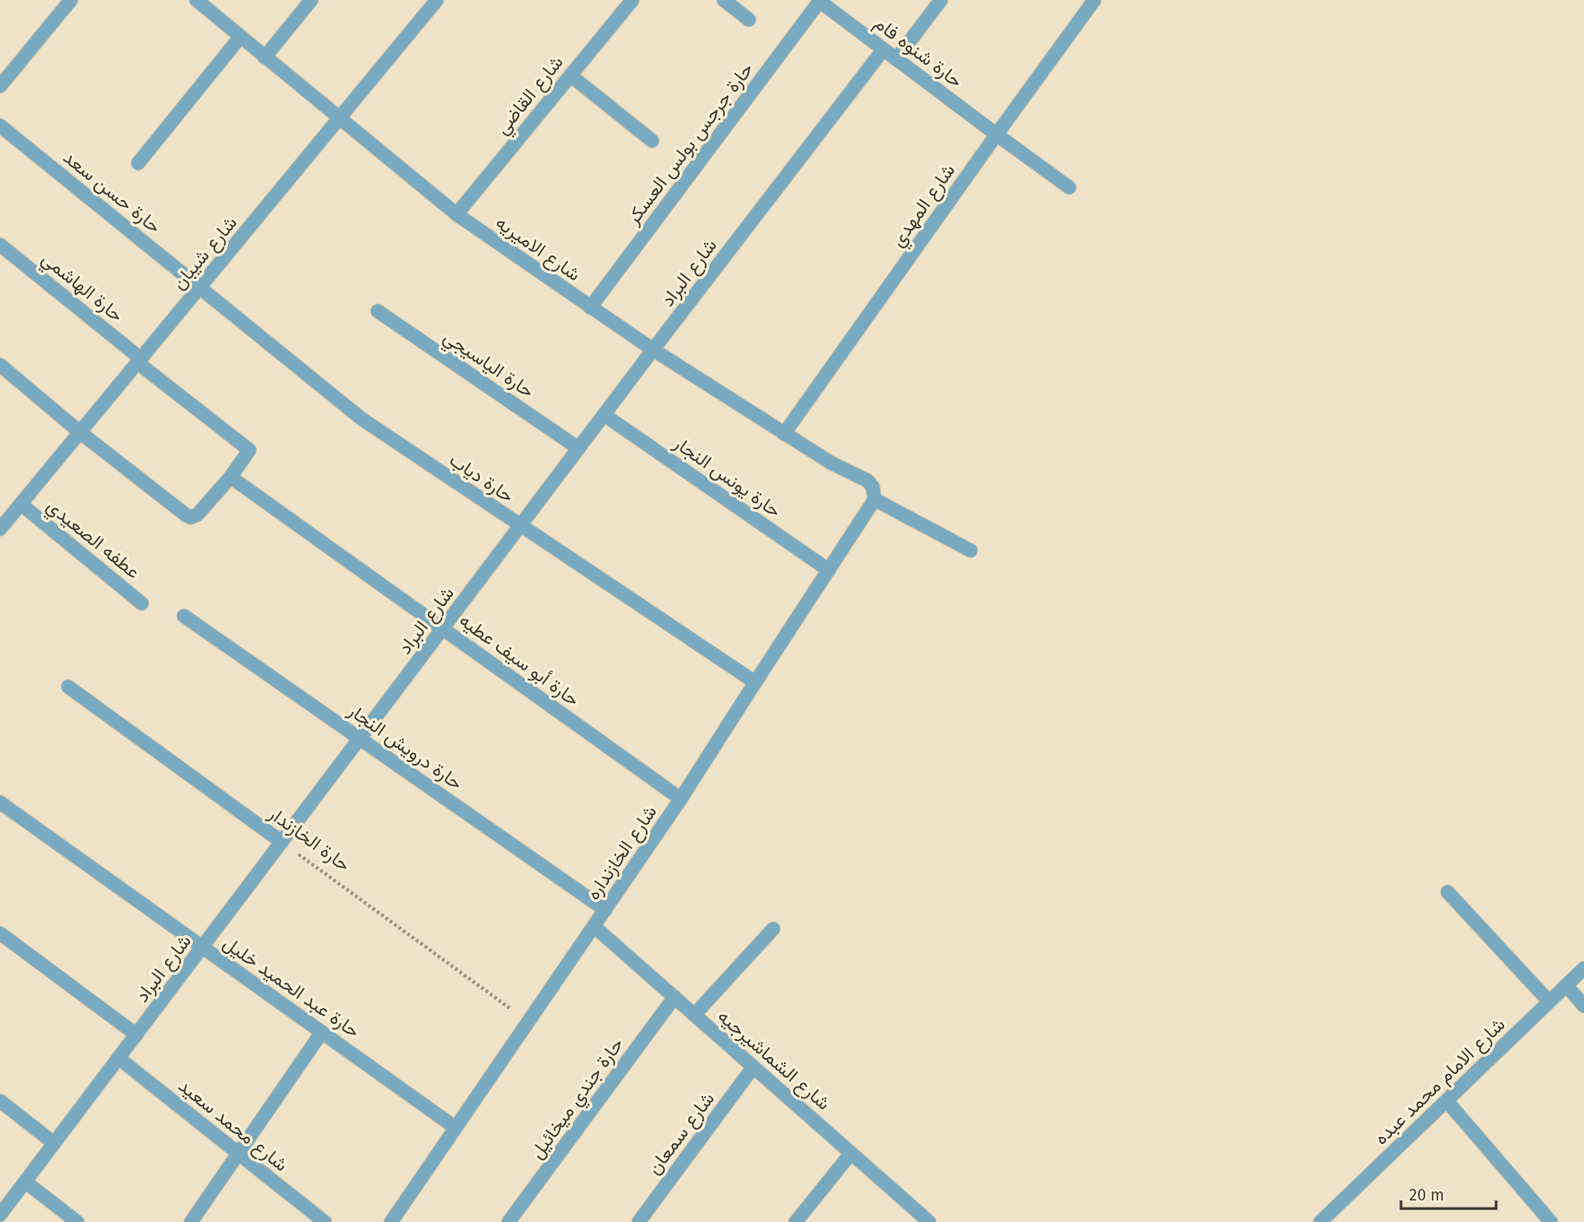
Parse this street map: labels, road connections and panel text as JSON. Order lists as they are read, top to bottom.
{
  "streets": {
    "street": [
      "حارة شنوه فام",
      "شارع القاضي",
      "حارة جرجس بولس العسكر",
      "حارة حسن سعد",
      "شارع المهدي",
      "شارع الاميريه",
      "شارع شيبان",
      "شارع البراد",
      "حارة الهاشمي",
      "حارة الياسيجي",
      "حارة يونس النجار",
      "حارة دياب",
      "عطفه الصعيدي",
      "حارة أبو سيف عطيه",
      "حارة درويش النجار",
      "حارة الخازندار",
      "شارع الخازنداره",
      "حارة عبد الحميد خليل",
      "شارع الشماشيرجيه",
      "شارع الامام محمد عبده",
      "حارة جندي ميخائيل",
      "شارع محمد سعيد",
      "شارع سمعان"
    ]
  },
  "crossings": [
    ["حارة شنوه فام", "حارة جرجس بولس العسكر"],
    ["حارة شنوه فام", "شارع المهدي"],
    ["حارة شنوه فام", "شارع البراد"],
    ["شارع القاضي", "شارع الاميريه"],
    ["حارة جرجس بولس العسكر", "شارع الاميريه"],
    ["حارة حسن سعد", "شارع شيبان"],
    ["حارة حسن سعد", "حارة دياب"],
    ["شارع المهدي", "شارع الاميريه"],
    ["شارع الاميريه", "شارع شيبان"],
    ["شارع الاميريه", "شارع البراد"],
    ["شارع الاميريه", "شارع الخازنداره"],
    ["شارع شيبان", "حارة الهاشمي"],
    ["شارع شيبان", "حارة دياب"],
    ["شارع شيبان", "عطفه الصعيدي"],
    ["شارع البراد", "حارة الياسيجي"],
    ["شارع البراد", "حارة يونس النجار"],
    ["شارع البراد", "حارة دياب"],
    ["شارع البراد", "حارة أبو سيف عطيه"],
    ["شارع البراد", "حارة درويش النجار"],
    ["شارع البراد", "حارة الخازندار"],
    ["شارع البراد", "حارة عبد الحميد خليل"],
    ["شارع البراد", "شارع محمد سعيد"],
    ["حارة الهاشمي", "حارة أبو سيف عطيه"],
    ["حارة يونس النجار", "شارع الخازنداره"],
    ["حارة دياب", "شارع الخازنداره"],
    ["حارة أبو سيف عطيه", "شارع الخازنداره"],
    ["حارة درويش النجار", "شارع الخازنداره"],
    ["حارة الخازندار", "شارع الخازنداره"],
    ["شارع الخازنداره", "حارة عبد الحميد خليل"],
    ["شارع الخازنداره", "شارع الشماشيرجيه"],
    ["شارع الشماشيرجيه", "حارة جندي ميخائيل"],
    ["شارع الشماشيرجيه", "شارع سمعان"]
  ],
  "scale_bar": "20 m"
}
